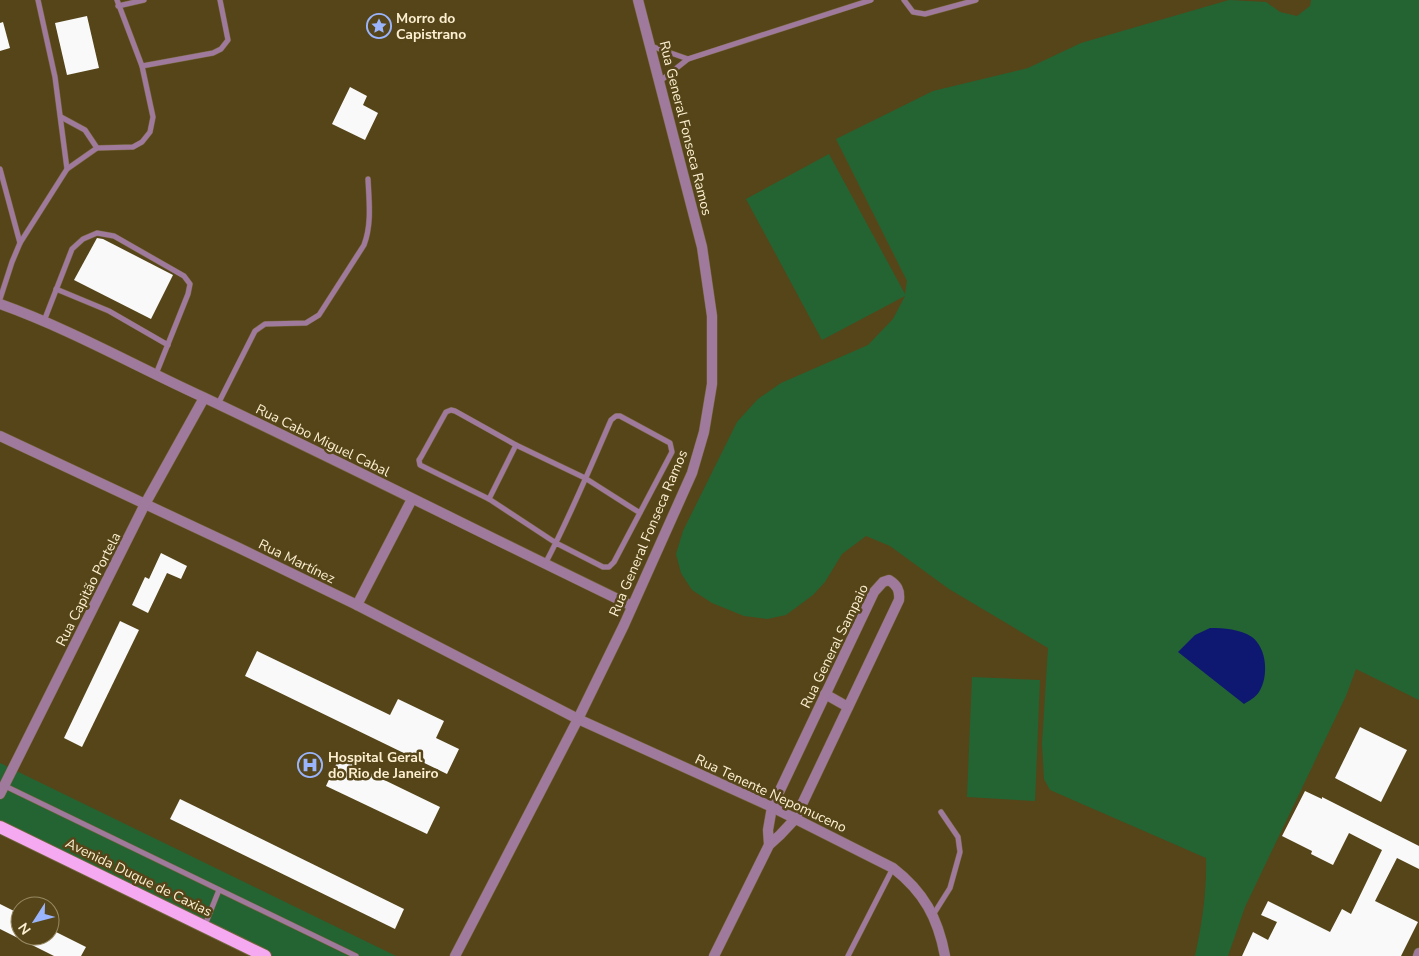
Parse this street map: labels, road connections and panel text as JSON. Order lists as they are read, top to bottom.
{
  "streets": {
    "main road": ["Avenida Duque de Caxias"],
    "street": [
      "Rua General Fonseca Ramos",
      "Rua Cabo Miguel Cabal",
      "Rua Martínez",
      "Rua Capitão Portela",
      "Rua General Sampaio",
      "Rua Tenente Nepomuceno"
    ]
  },
  "crossings": [
    ["Rua General Fonseca Ramos", "Rua Cabo Miguel Cabal"],
    ["Rua General Fonseca Ramos", "Rua Martínez"],
    ["Rua General Fonseca Ramos", "Rua Tenente Nepomuceno"],
    ["Rua Cabo Miguel Cabal", "Rua Capitão Portela"],
    ["Rua Martínez", "Rua Capitão Portela"],
    ["Rua Martínez", "Rua Tenente Nepomuceno"],
    ["Rua General Sampaio", "Rua Tenente Nepomuceno"]
  ],
  "places": {
    "place": ["Morro do Capistrano"],
    "hospital": ["Hospital Geral do Rio de Janeiro"]
  },
  "north": "bottom left"
}
